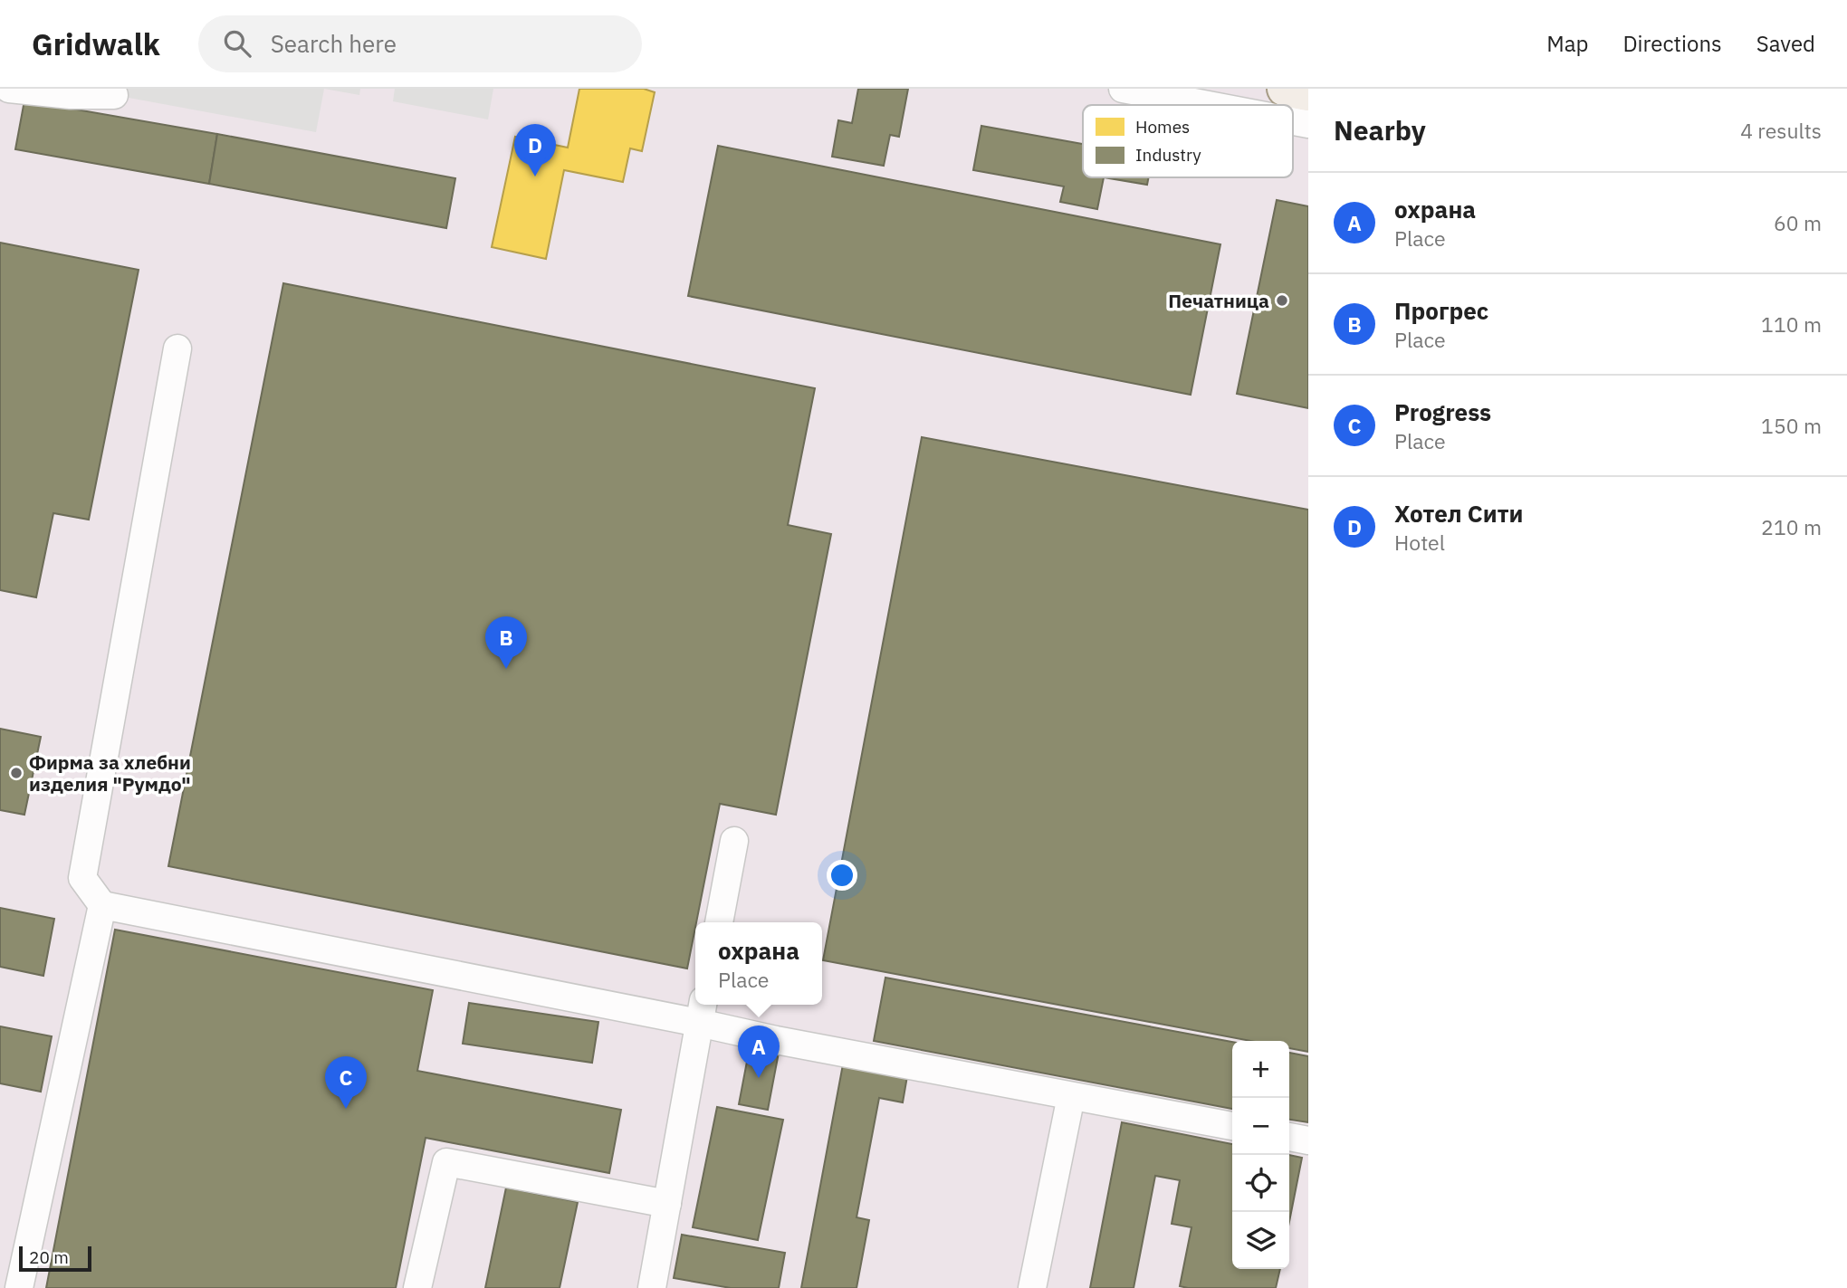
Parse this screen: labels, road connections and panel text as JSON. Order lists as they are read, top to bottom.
{
  "places": ["Печатница", "Фирма за хлебни изделия \"Румдо\""],
  "legend": ["Homes", "Industry"],
  "scale_bar": "20 m",
  "page": {
    "header": "Gridwalk",
    "search": "Search here",
    "nav": ["Map", "Directions", "Saved"],
    "heading": ["Nearby", "4 results"],
    "pins": [
      "D",
      "B",
      "A",
      "C"
    ],
    "list": [
      {
        "mark": "A",
        "name": "охрана",
        "note": "Place",
        "value": "60 m"
      },
      {
        "mark": "B",
        "name": "Прогрес",
        "note": "Place",
        "value": "110 m"
      },
      {
        "mark": "C",
        "name": "Progress",
        "note": "Place",
        "value": "150 m"
      },
      {
        "mark": "D",
        "name": "Хотел Сити",
        "note": "Hotel",
        "value": "210 m"
      }
    ],
    "popup": ["охрана", "Place"],
    "map_buttons": ["+", "−"],
    "scale": "20 m"
  }
}
